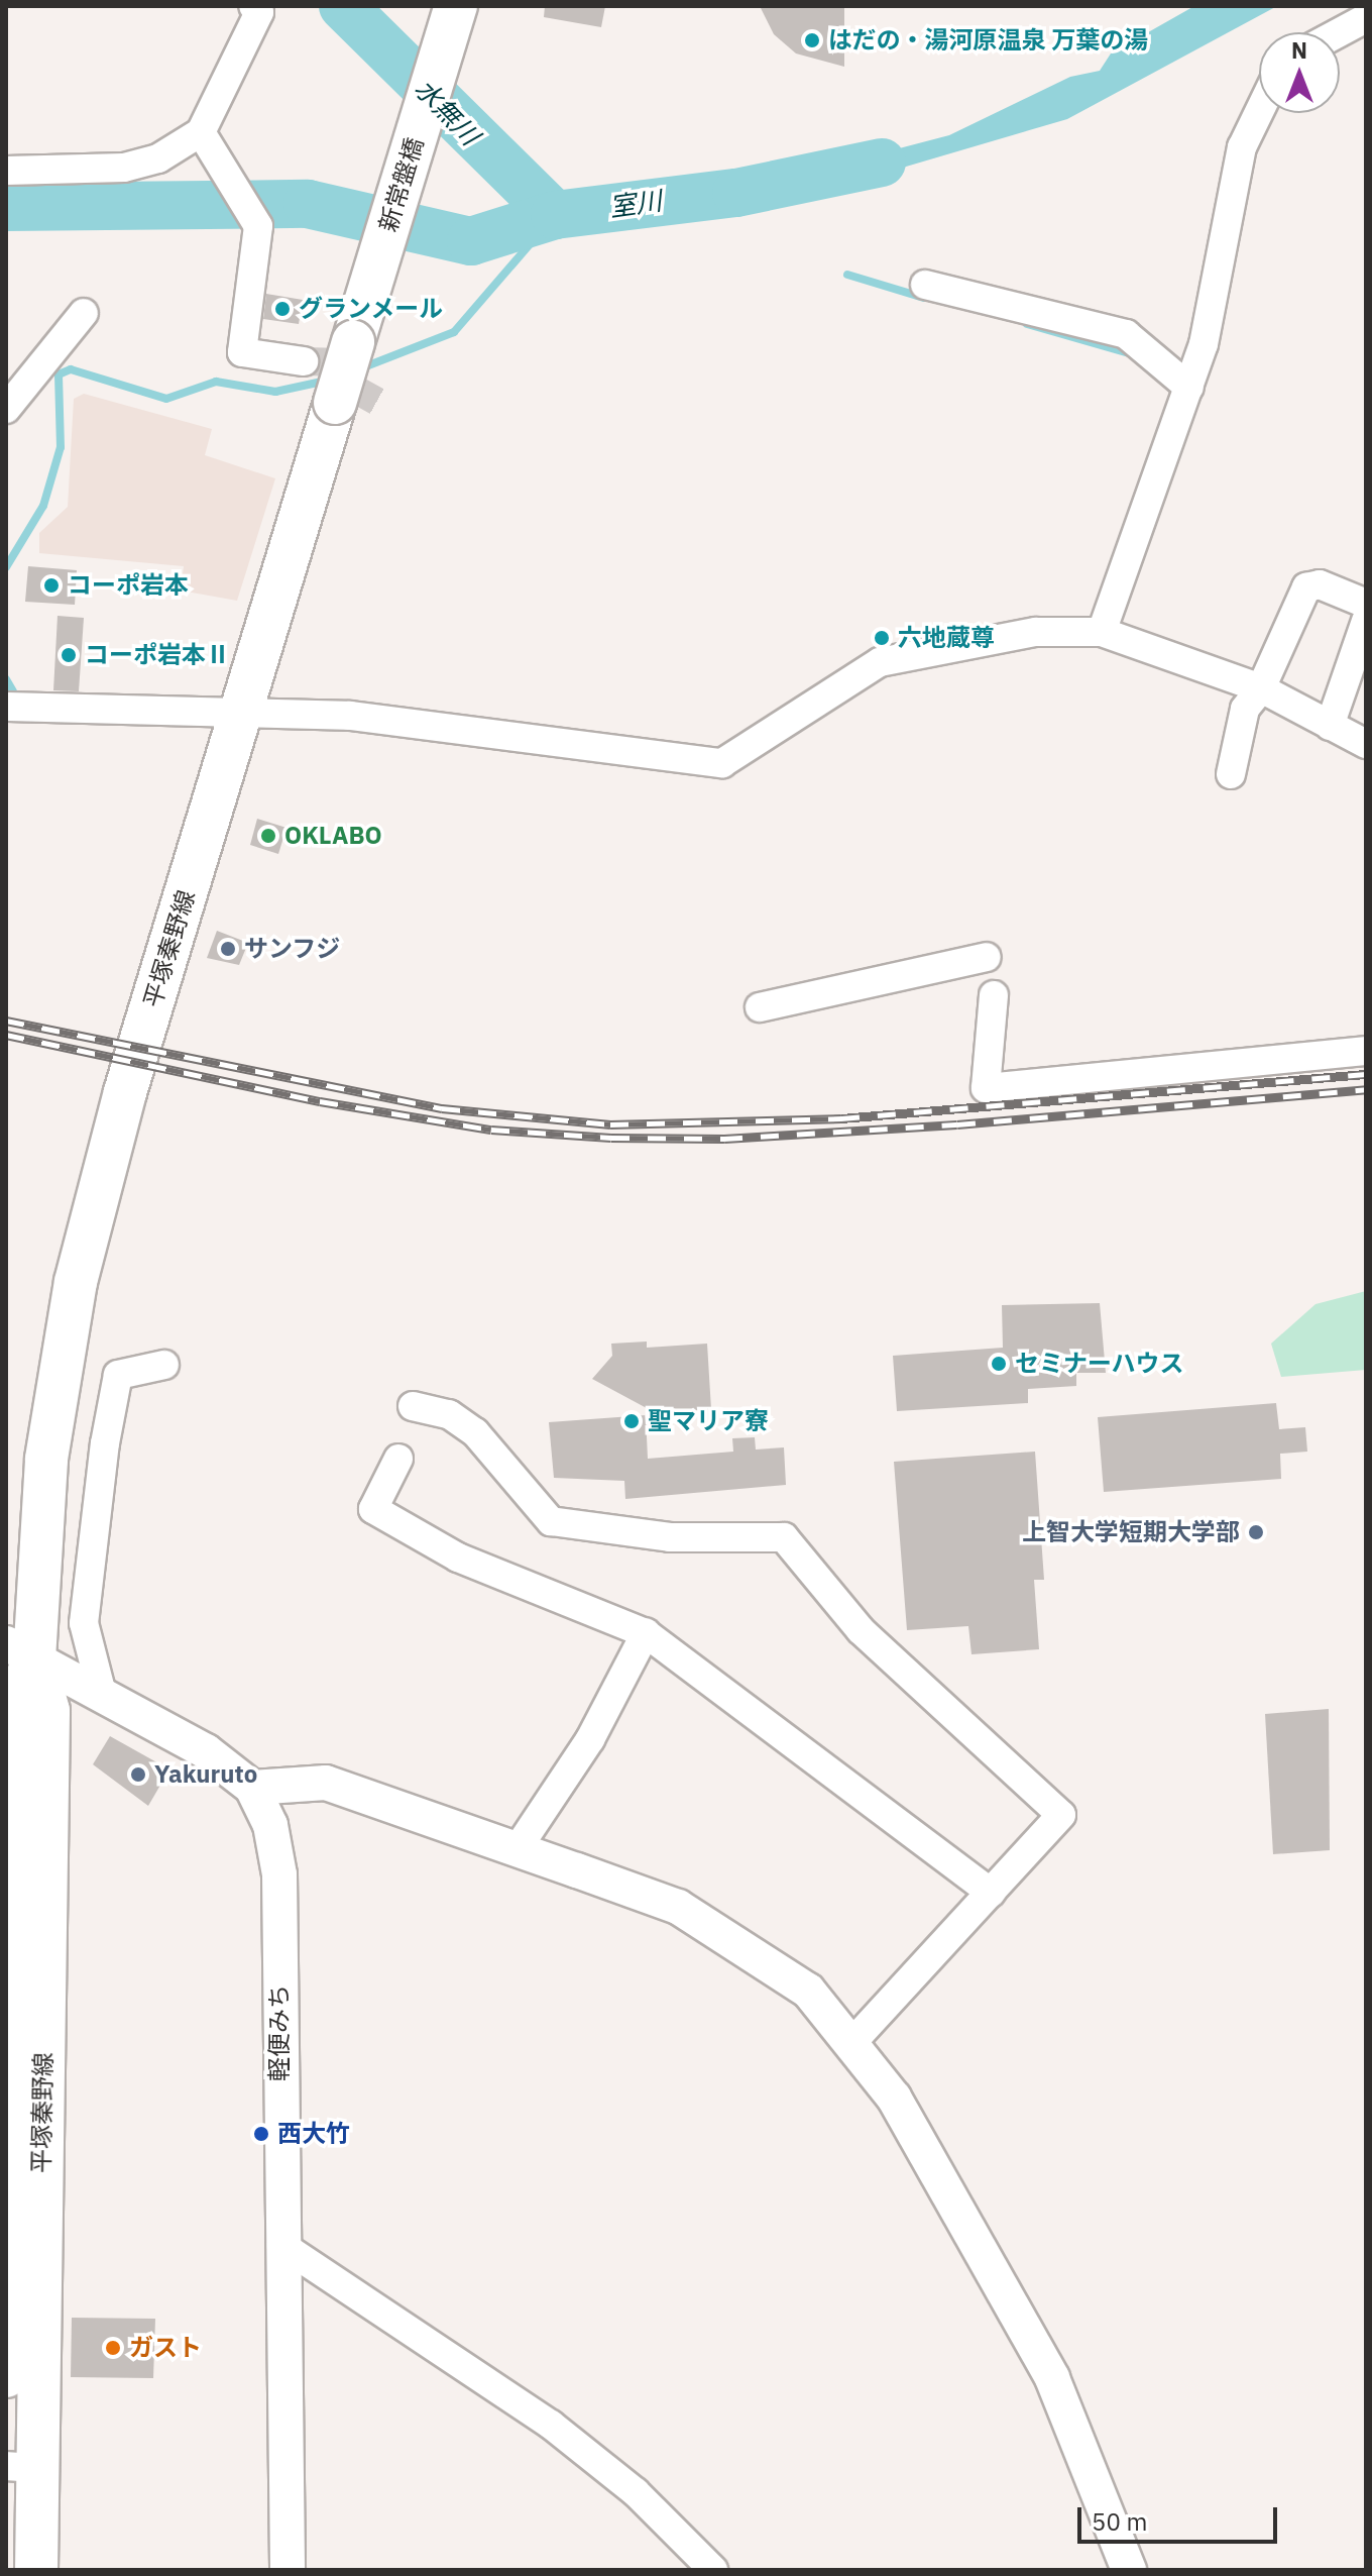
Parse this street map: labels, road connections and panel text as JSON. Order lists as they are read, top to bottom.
{
  "streets": {
    "main road": ["新常盤橋", "平塚秦野線"],
    "street": ["軽便みち"]
  },
  "crossings": [
    ["新常盤橋", "平塚秦野線"],
    ["平塚秦野線", "軽便みち"]
  ],
  "water": ["水無川", "室川"],
  "places": [
    "はだの・湯河原温泉 万葉の湯",
    "グランメール",
    "コーポ岩本",
    "六地蔵尊",
    "コーポ岩本Ⅱ",
    "OKLABO",
    "サンフジ",
    "セミナーハウス",
    "聖マリア寮",
    "上智大学短期大学部",
    "Yakuruto",
    "西大竹",
    "ガスト"
  ],
  "scale_bar": "50 m",
  "north": "top"
}
